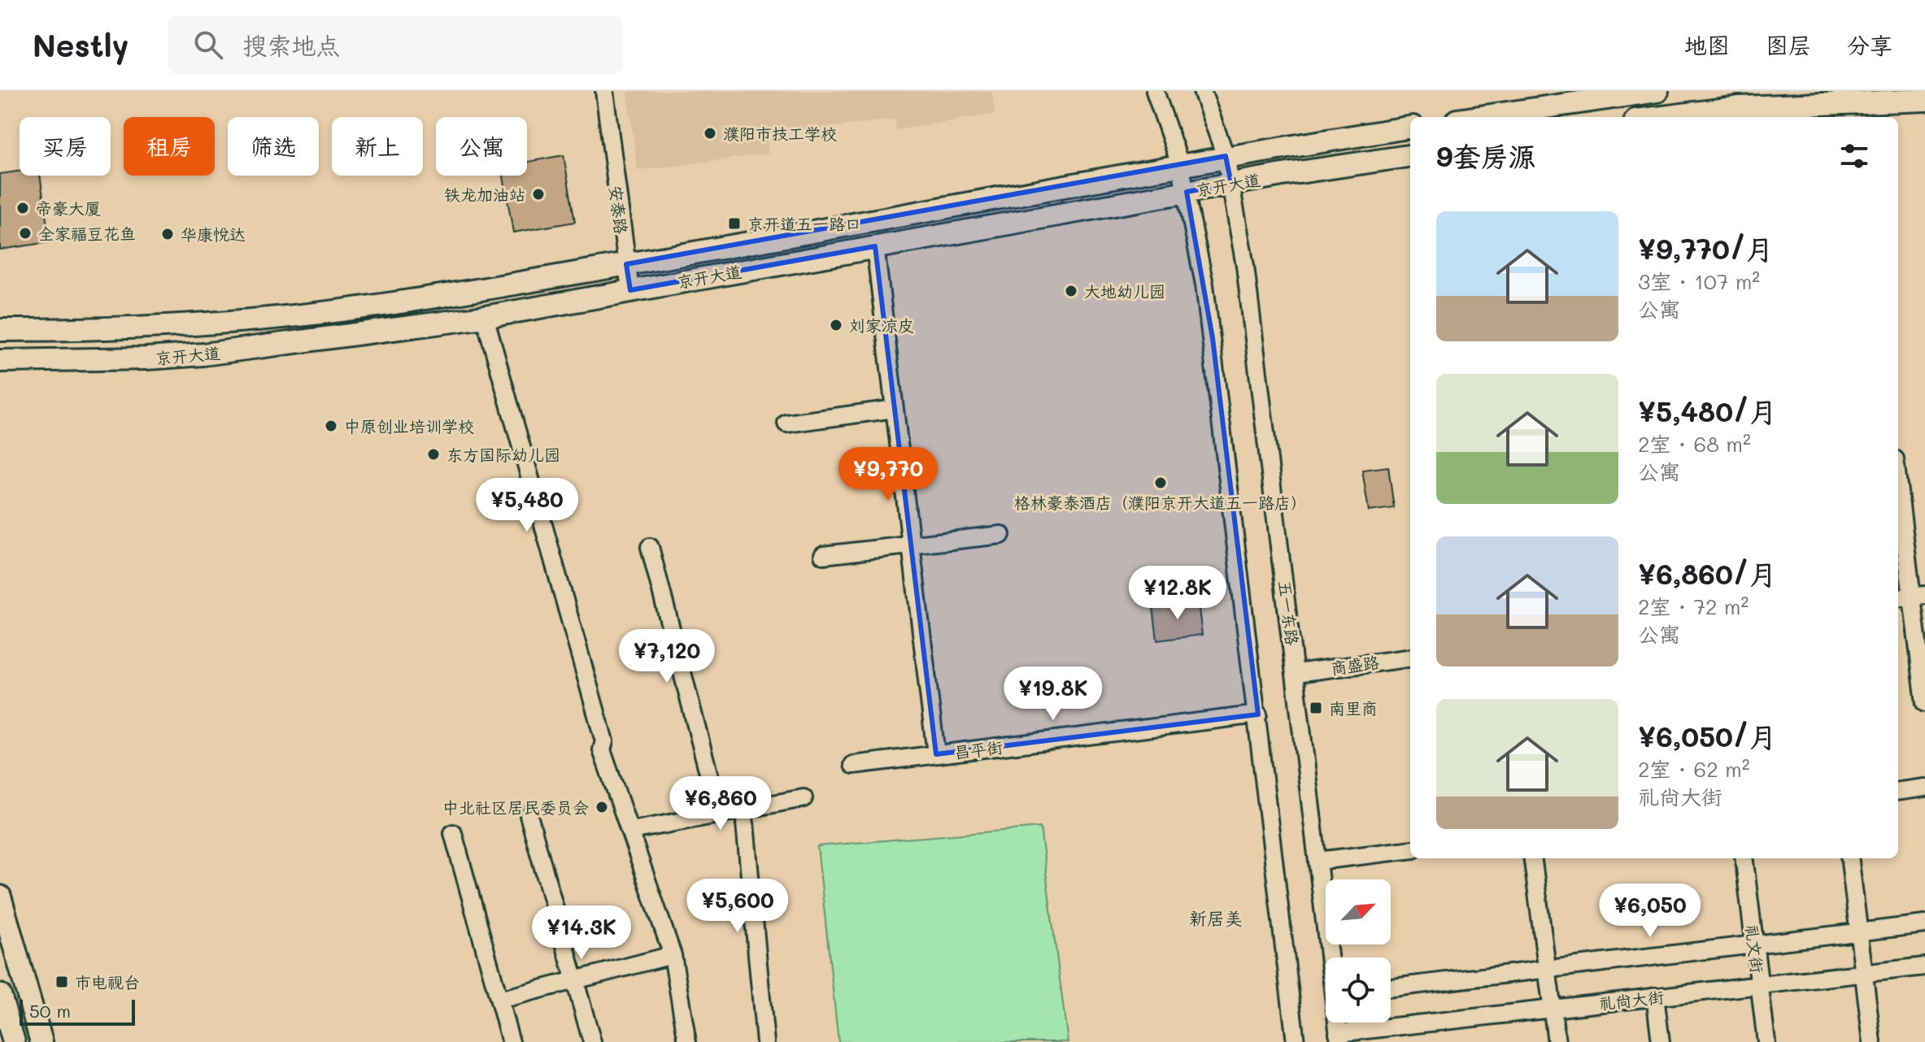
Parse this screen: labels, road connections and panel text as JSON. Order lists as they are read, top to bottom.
{
  "streets": {
    "main road": ["京开大道"],
    "street": [
      "安泰路",
      "五一东路",
      "商盛路",
      "昌平街",
      "礼文街",
      "礼尚大街"
    ]
  },
  "crossings": [
    ["京开大道", "安泰路"],
    ["京开大道", "五一东路"],
    ["五一东路", "商盛路"],
    ["礼文街", "礼尚大街"]
  ],
  "districts": ["新居美"],
  "places": {
    "other": [
      "濮阳市技工学校",
      "铁龙加油站",
      "帝豪大厦",
      "全家福豆花鱼",
      "华康悦达",
      "大地幼儿园",
      "刘家凉皮",
      "中原创业培训学校",
      "东方国际幼儿园",
      "格林豪泰酒店（濮阳京开大道五一路店）",
      "中北社区居民委员会"
    ],
    "transit": ["京开道五一路口", "南里商", "市电视台"]
  },
  "scale_bar": "50 m",
  "north": "top right",
  "page": {
    "header": "Nestly",
    "search": "搜索地点",
    "nav": ["地图", "图层", "分享"],
    "chip": [
      "买房",
      "租房",
      "筛选",
      "新上",
      "公寓"
    ],
    "heading": "9套房源",
    "list": [
      {
        "name": "¥9,770/月",
        "note": "3室 · 107 m² · 公寓"
      },
      {
        "name": "¥5,480/月",
        "note": "2室 · 68 m² · 公寓"
      },
      {
        "name": "¥6,860/月",
        "note": "2室 · 72 m² · 公寓"
      },
      {
        "name": "¥6,050/月",
        "note": "2室 · 62 m² · 礼尚大街"
      }
    ],
    "price": [
      "¥9,770",
      "¥5,480",
      "¥12.8K",
      "¥7,120",
      "¥19.8K",
      "¥6,860",
      "¥5,600",
      "¥6,050",
      "¥14.3K"
    ],
    "scale": "50 m"
  }
}
